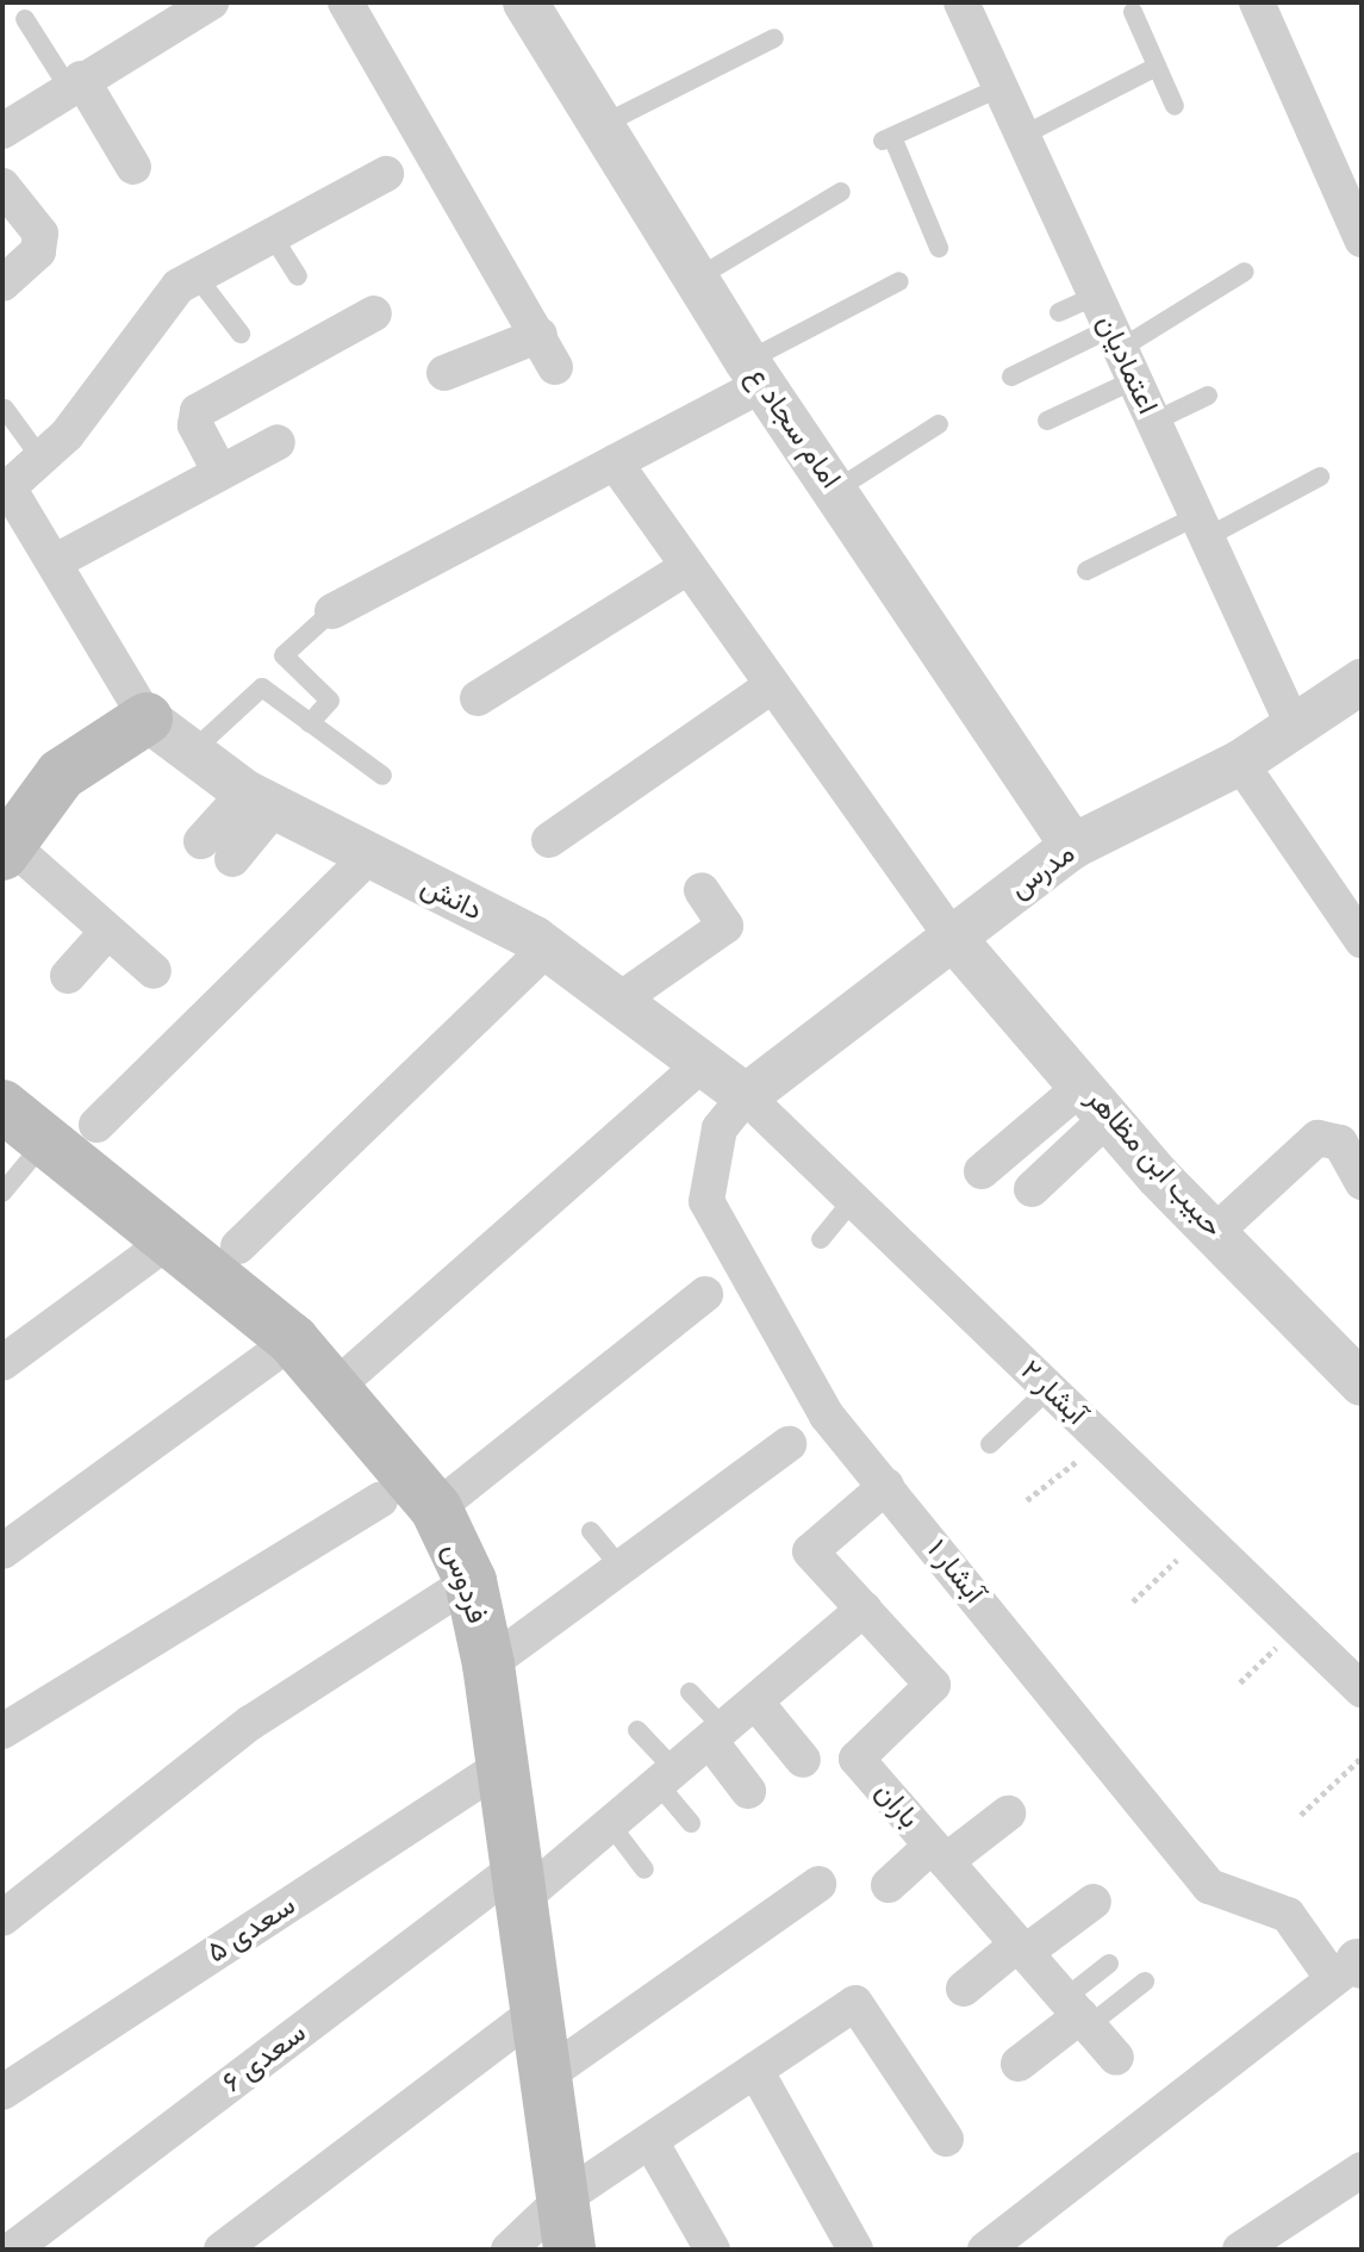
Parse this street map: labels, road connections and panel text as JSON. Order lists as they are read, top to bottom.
{
  "streets": {
    "main road": ["فردوس"],
    "street": [
      "اعتمادیان",
      "امام سجاد ع",
      "مدرس",
      "دانش",
      "حبیب ابن مظاهر",
      "آبشار ۲",
      "آبشار ۱",
      "باران",
      "سعدی ۵",
      "سعدی ۶"
    ]
  },
  "crossings": [
    ["اعتمادیان", "مدرس"],
    ["امام سجاد ع", "مدرس"],
    ["مدرس", "دانش"],
    ["مدرس", "حبیب ابن مظاهر"],
    ["مدرس", "آبشار ۲"],
    ["مدرس", "آبشار ۱"],
    ["دانش", "آبشار ۲"],
    ["دانش", "آبشار ۱"],
    ["آبشار ۲", "آبشار ۱"],
    ["آبشار ۱", "باران"],
    ["فردوس", "سعدی ۵"],
    ["فردوس", "سعدی ۶"],
    ["باران", "سعدی ۶"]
  ]
}
